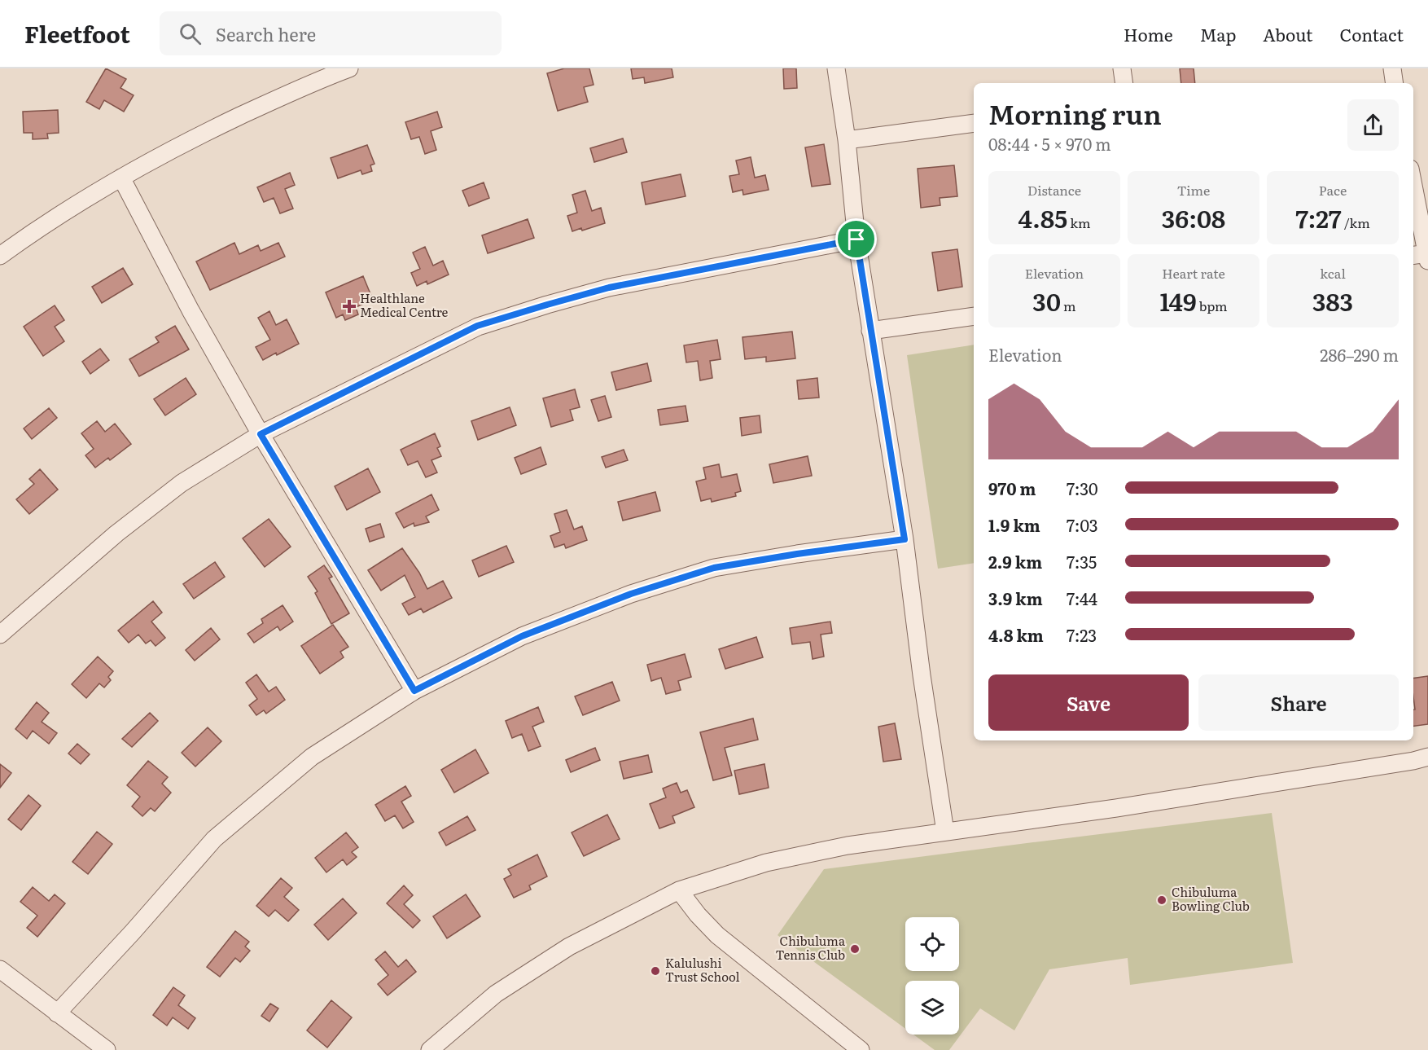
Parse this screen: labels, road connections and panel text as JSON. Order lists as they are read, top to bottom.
{
  "places": {
    "health": ["Healthlane Medical Centre"],
    "other": ["Chibuluma Bowling Club", "Chibuluma Tennis Club", "Kalulushi Trust School"]
  },
  "page": {
    "header": "Fleetfoot",
    "search": "Search here",
    "nav": [
      "Home",
      "Map",
      "About",
      "Contact"
    ],
    "heading": ["Morning run", "08:44 · 5 × 970 m"],
    "stats": [
      ["Distance", "4.85 km"],
      ["Time", "36:08"],
      ["Pace", "7:27 /km"],
      ["Elevation", "30 m"],
      ["Heart rate", "149 bpm"],
      ["kcal", "383"]
    ],
    "chart": ["Elevation", "286–290 m"],
    "list": [
      {
        "name": "970 m",
        "note": "7:30"
      },
      {
        "name": "1.9 km",
        "note": "7:03"
      },
      {
        "name": "2.9 km",
        "note": "7:35"
      },
      {
        "name": "3.9 km",
        "note": "7:44"
      },
      {
        "name": "4.8 km",
        "note": "7:23"
      }
    ],
    "buttons": ["Save", "Share"]
  }
}
